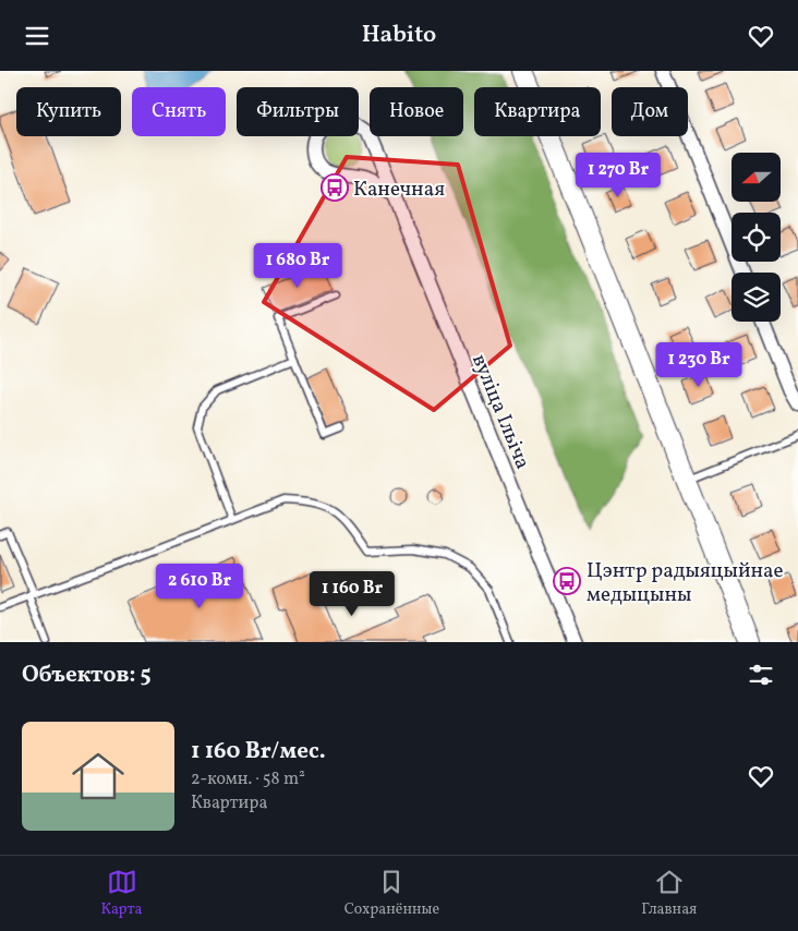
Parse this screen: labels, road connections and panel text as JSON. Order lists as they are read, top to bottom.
{
  "streets": {
    "street": ["вуліца Ільіча"]
  },
  "places": {
    "bus stop": ["Канечная", "Цэнтр радыяцыйнае медыцыны"]
  },
  "north": "left",
  "page": {
    "header": "Habito",
    "chip": [
      "Купить",
      "Снять",
      "Фильтры",
      "Новое",
      "Квартира",
      "Дом"
    ],
    "price": [
      "1 270 Br",
      "1 680 Br",
      "1 230 Br",
      "2 610 Br",
      "1 160 Br"
    ],
    "heading": "Объектов: 5",
    "list": [
      {
        "name": "1 160 Br/мес.",
        "note": "2-комн. · 58 m² · Квартира"
      }
    ],
    "tabs": ["Карта", "Сохранённые", "Главная"]
  }
}
